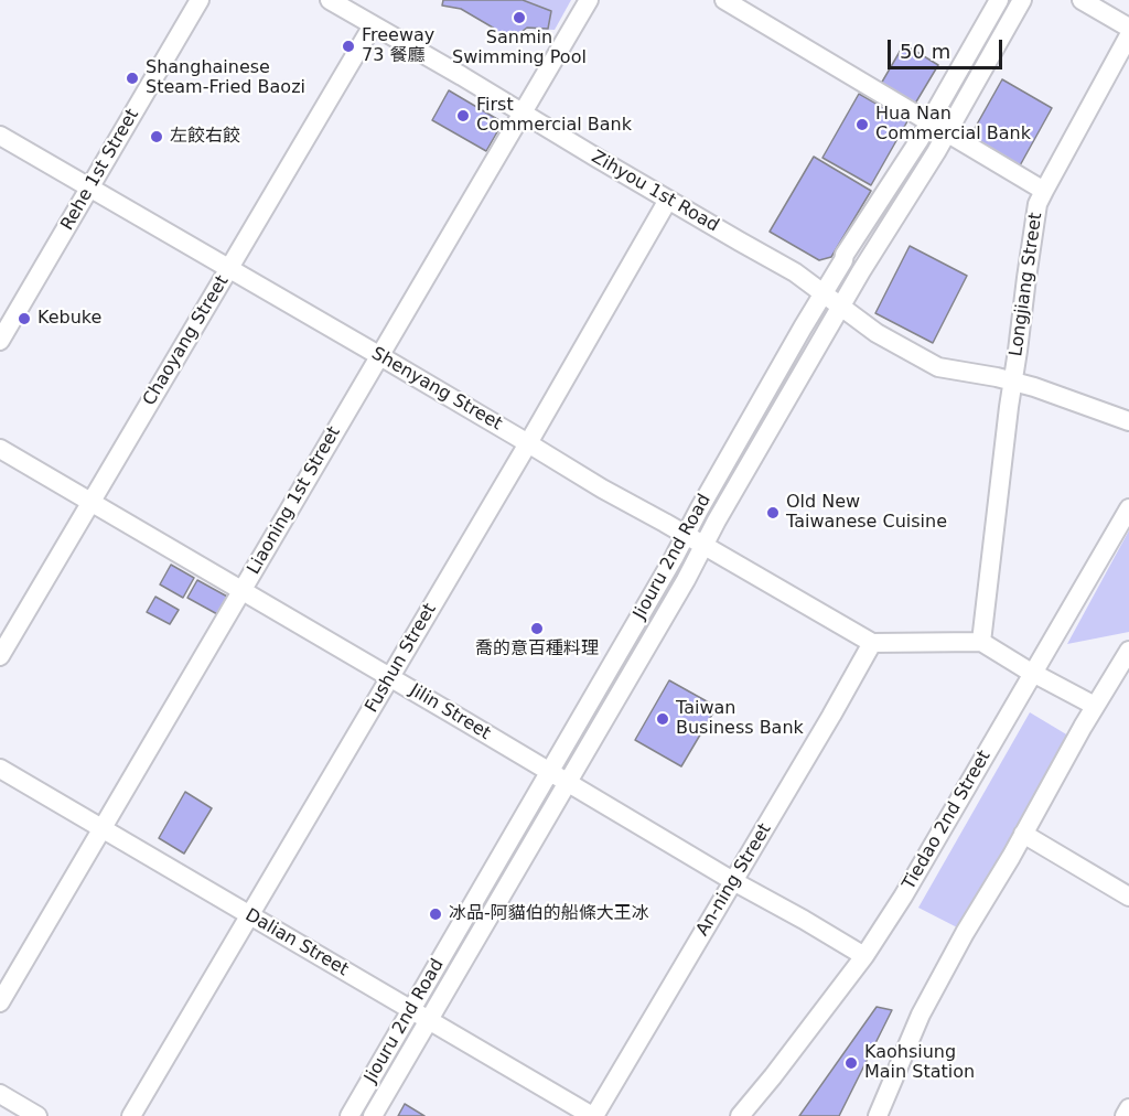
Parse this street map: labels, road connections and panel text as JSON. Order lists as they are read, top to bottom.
{
  "streets": {
    "street": [
      "Rehe 1st Street",
      "Zihyou 1st Road",
      "Longjiang Street",
      "Chaoyang Street",
      "Shenyang Street",
      "Liaoning 1st Street",
      "Jiouru 2nd Road",
      "Fushun Street",
      "Jilin Street",
      "Tiedao 2nd Street",
      "An-ning Street",
      "Dalian Street"
    ]
  },
  "crossings": [
    ["Rehe 1st Street", "Shenyang Street"],
    ["Zihyou 1st Road", "Longjiang Street"],
    ["Zihyou 1st Road", "Chaoyang Street"],
    ["Zihyou 1st Road", "Liaoning 1st Street"],
    ["Zihyou 1st Road", "Jiouru 2nd Road"],
    ["Zihyou 1st Road", "Fushun Street"],
    ["Longjiang Street", "Jiouru 2nd Road"],
    ["Chaoyang Street", "Shenyang Street"],
    ["Chaoyang Street", "Jilin Street"],
    ["Shenyang Street", "Liaoning 1st Street"],
    ["Shenyang Street", "Jiouru 2nd Road"],
    ["Shenyang Street", "Fushun Street"],
    ["Shenyang Street", "An-ning Street"],
    ["Liaoning 1st Street", "Jilin Street"],
    ["Liaoning 1st Street", "Dalian Street"],
    ["Jiouru 2nd Road", "Jilin Street"],
    ["Jiouru 2nd Road", "Dalian Street"],
    ["Fushun Street", "Jilin Street"],
    ["Fushun Street", "Dalian Street"],
    ["Jilin Street", "Tiedao 2nd Street"],
    ["Jilin Street", "An-ning Street"],
    ["An-ning Street", "Dalian Street"]
  ],
  "places": [
    "Sanmin Swimming Pool",
    "Freeway 73 餐廳",
    "Shanghainese Steam-Fried Baozi",
    "First Commercial Bank",
    "Hua Nan Commercial Bank",
    "左餃右餃",
    "Kebuke",
    "Old New Taiwanese Cuisine",
    "喬的意百種料理",
    "Taiwan Business Bank",
    "冰品-阿貓伯的船條大王冰",
    "Kaohsiung Main Station"
  ],
  "scale_bar": "50 m"
}
